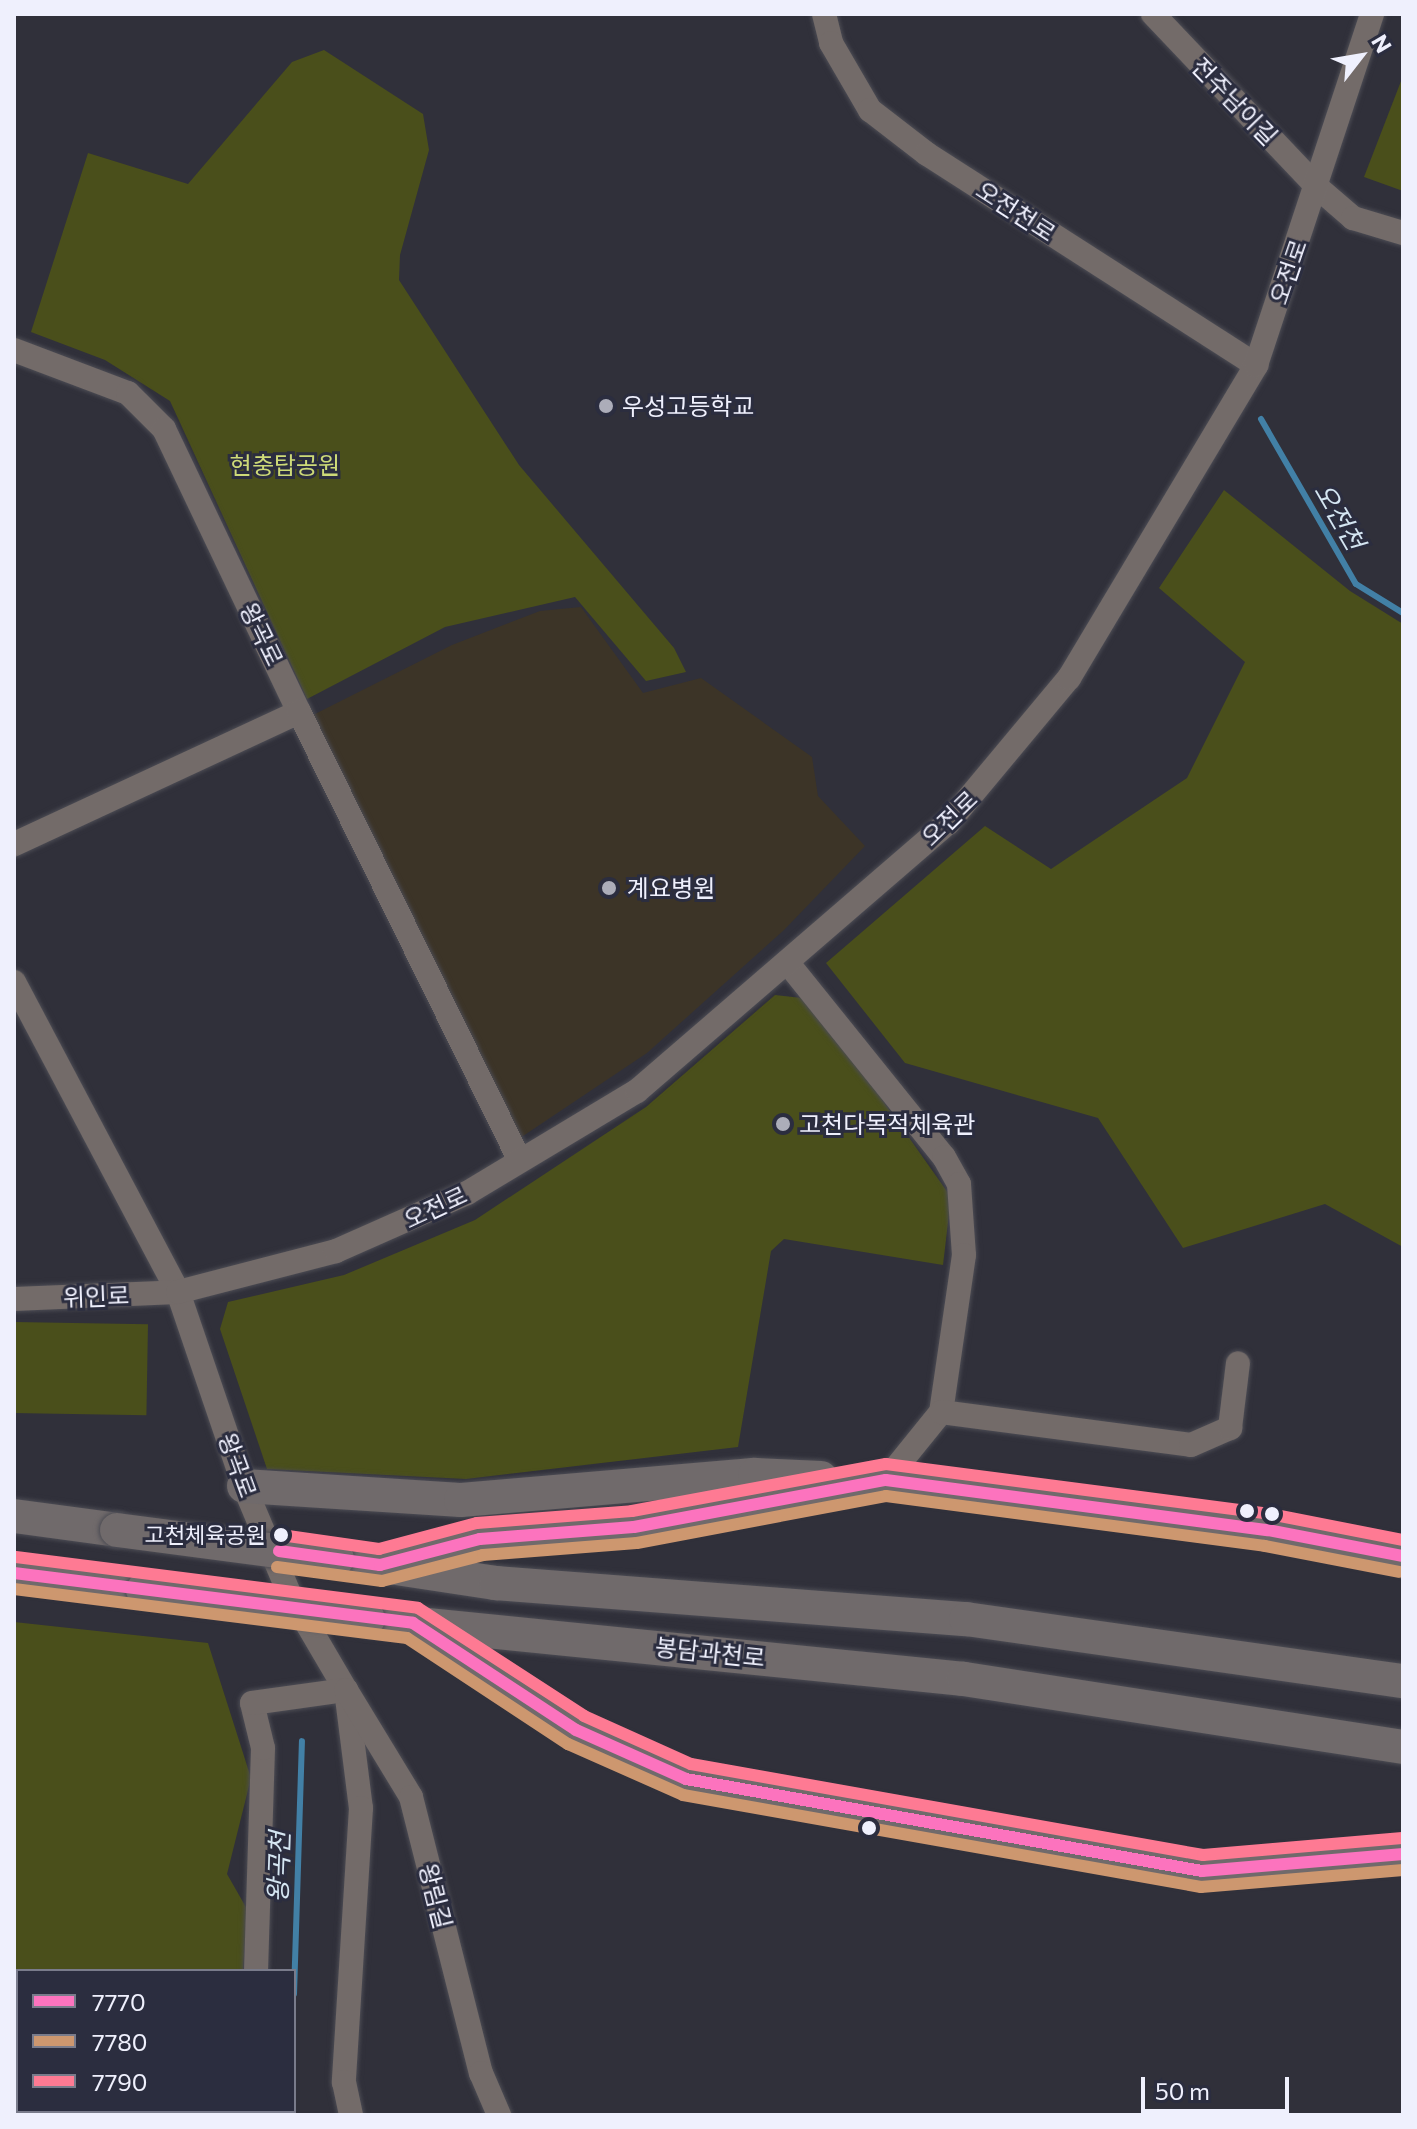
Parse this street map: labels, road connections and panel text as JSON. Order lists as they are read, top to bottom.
{
  "streets": {
    "highway": ["봉담과천로"],
    "street": [
      "전주남이길",
      "오전천로",
      "오전로",
      "왕곡로",
      "위인로",
      "왕림길"
    ]
  },
  "crossings": [
    ["전주남이길", "오전로"],
    ["오전천로", "오전로"],
    ["오전로", "왕곡로"],
    ["오전로", "위인로"],
    ["왕곡로", "위인로"],
    ["왕곡로", "왕림길"]
  ],
  "water": ["오전천", "왕곡천"],
  "parks": ["현충탑공원"],
  "places": [
    "우성고등학교",
    "계요병원",
    "고천다목적체육관",
    "고천체육공원"
  ],
  "lines": ["transit line 7790", "transit line 7770", "transit line 7780"],
  "legend": ["7770", "7780", "7790"],
  "scale_bar": "50 m",
  "north": "top right"
}
